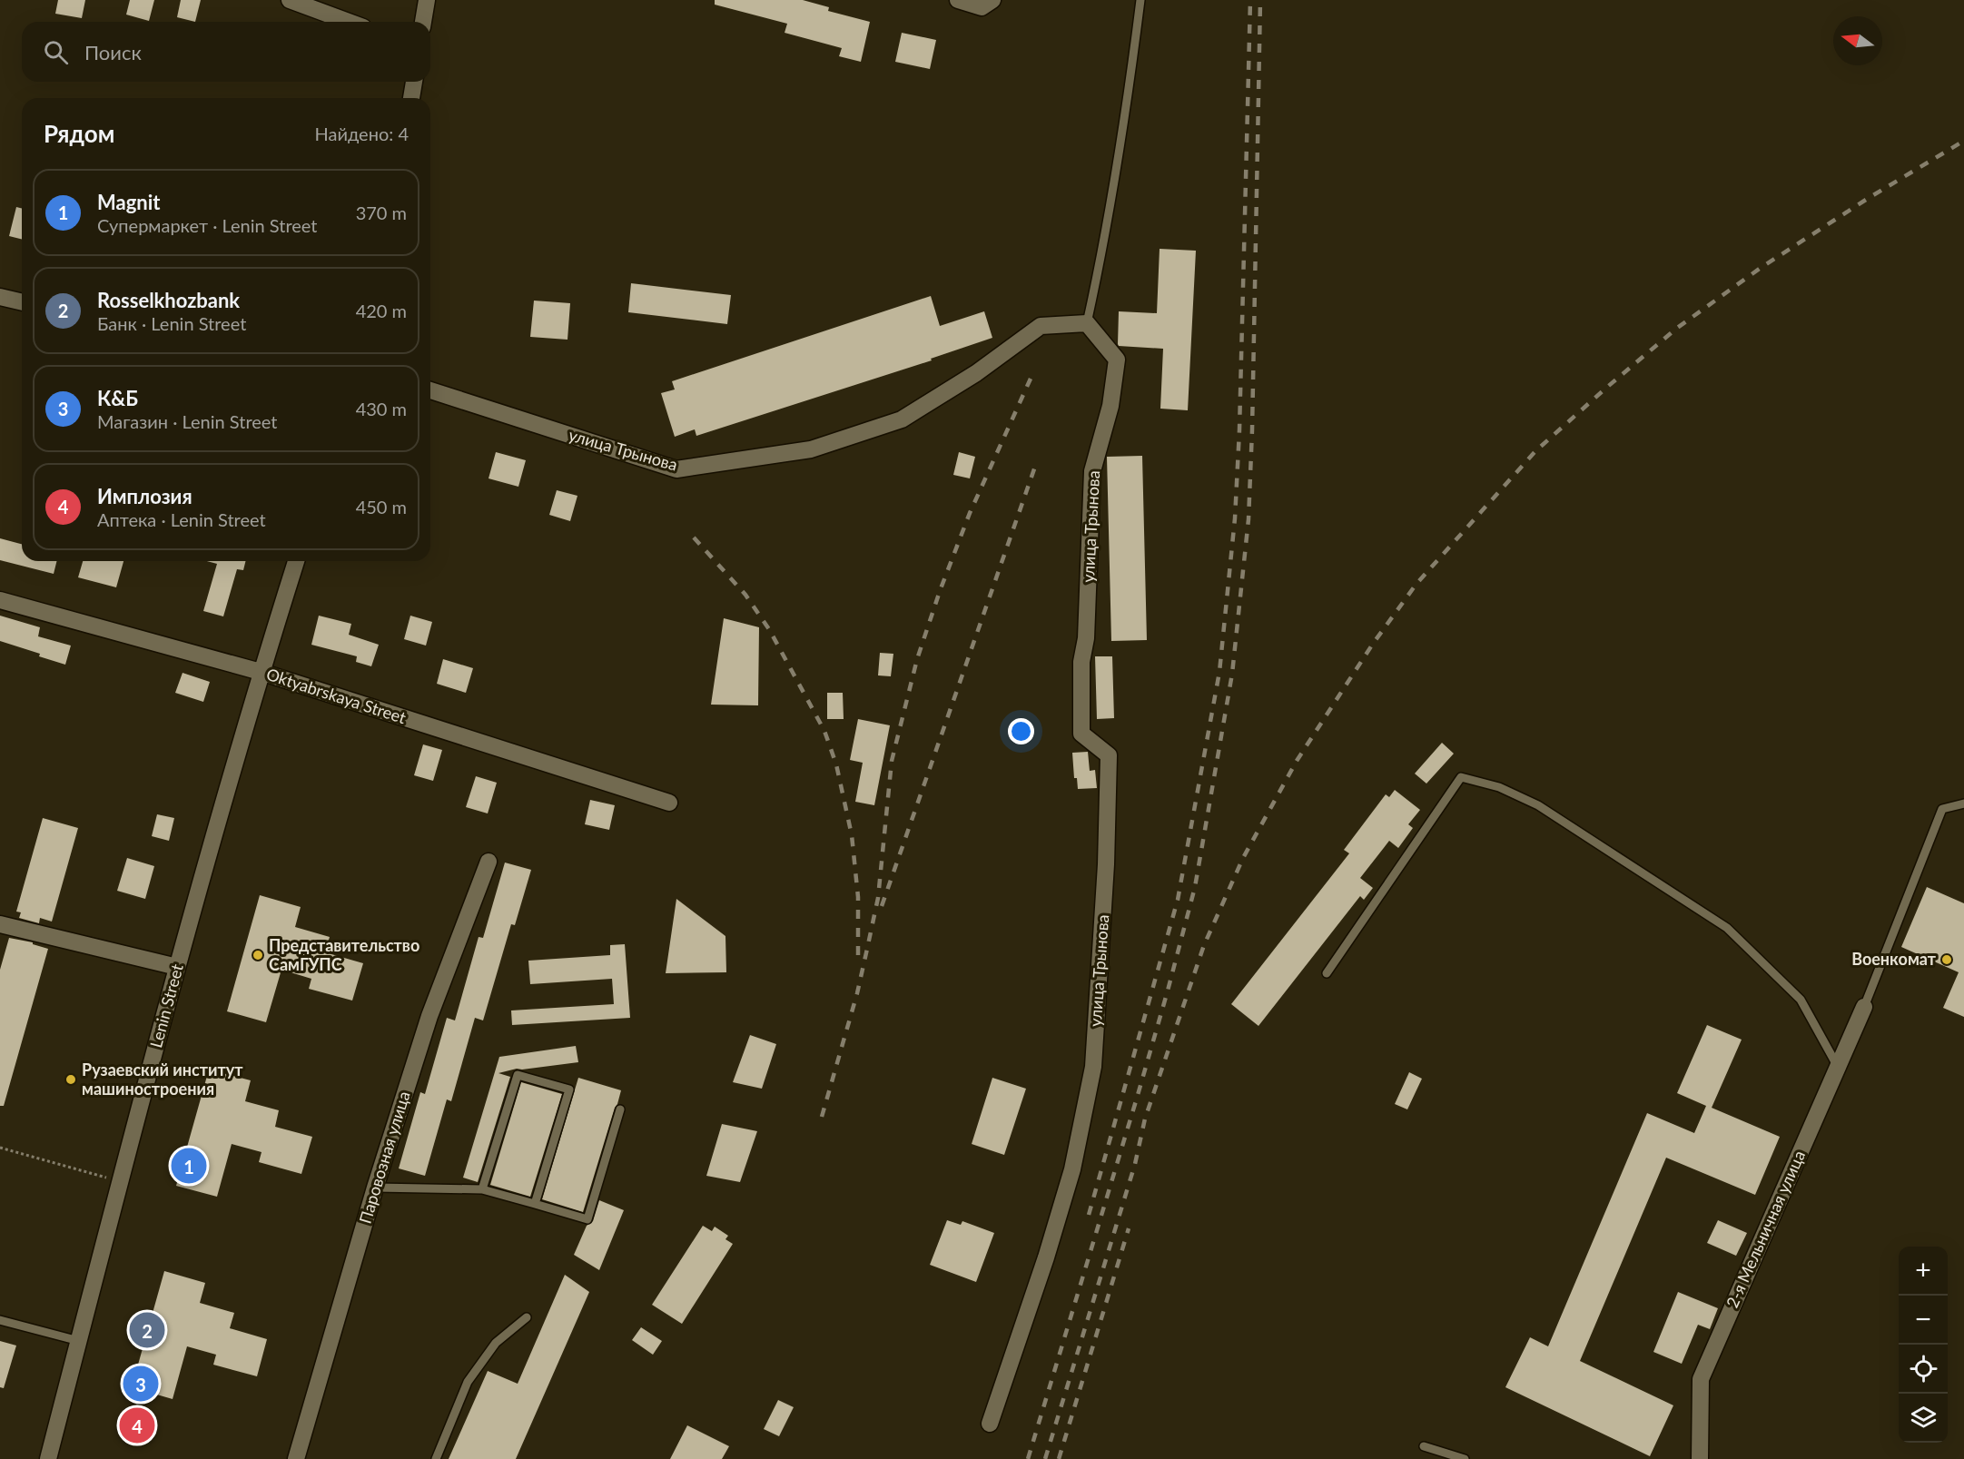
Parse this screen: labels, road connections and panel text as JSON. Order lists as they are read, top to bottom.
{
  "streets": {
    "street": [
      "улица Трынова",
      "Oktyabrskaya Street",
      "Lenin Street",
      "Паровозная улица",
      "2-я Мельничная улица"
    ]
  },
  "crossings": [
    ["Oktyabrskaya Street", "Lenin Street"]
  ],
  "places": ["Представительство СамГУПС", "Военкомат", "Рузаевский институт машиностроения"],
  "north": "left",
  "page": {
    "search": "Поиск",
    "heading": ["Рядом", "Найдено: 4"],
    "list": [
      {
        "mark": "1",
        "name": "Magnit",
        "note": "Супермаркет · Lenin Street",
        "value": "370 m"
      },
      {
        "mark": "2",
        "name": "Rosselkhozbank",
        "note": "Банк · Lenin Street",
        "value": "420 m"
      },
      {
        "mark": "3",
        "name": "К&Б",
        "note": "Магазин · Lenin Street",
        "value": "430 m"
      },
      {
        "mark": "4",
        "name": "Имплозия",
        "note": "Аптека · Lenin Street",
        "value": "450 m"
      }
    ],
    "pins": [
      "1",
      "2",
      "3",
      "4"
    ],
    "map_buttons": ["+", "−"]
  }
}
